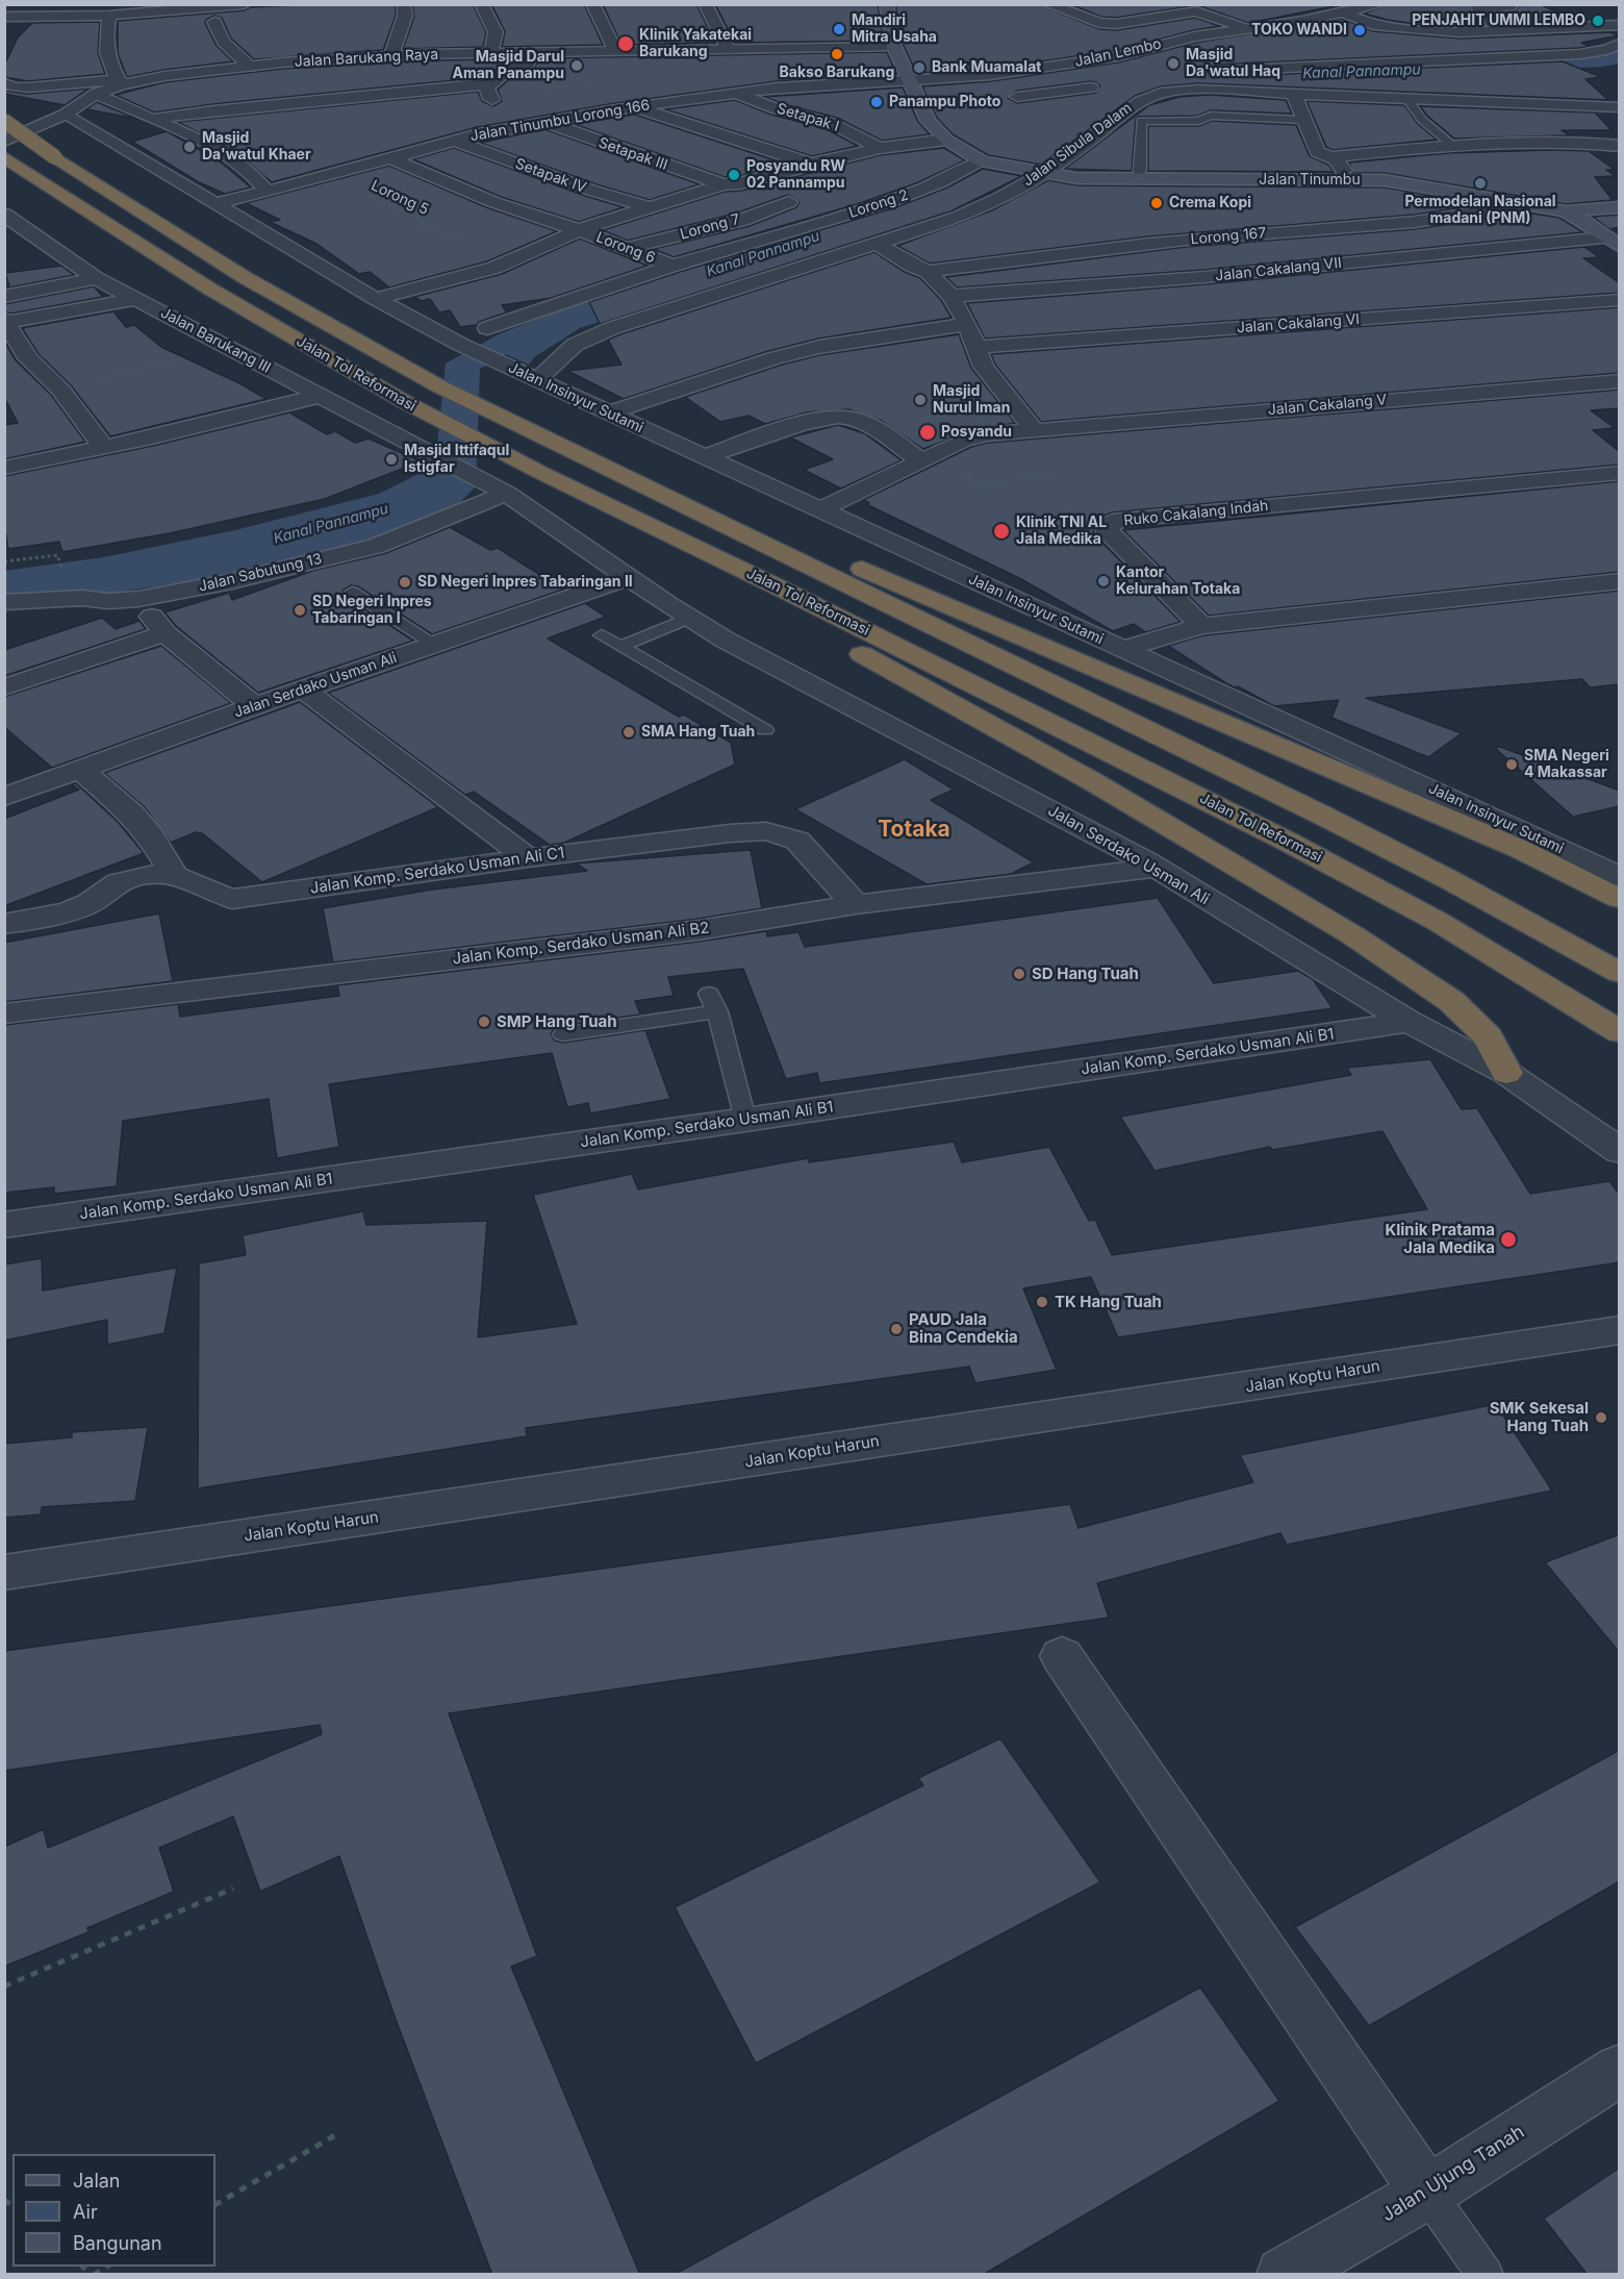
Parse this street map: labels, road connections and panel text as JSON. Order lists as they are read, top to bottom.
{
  "streets": {
    "highway": ["Jalan Tol Reformasi"],
    "main road": ["Jalan Tinumbu"],
    "street": [
      "Jalan Lembo",
      "Jalan Barukang Raya",
      "Setapak I",
      "Jalan Tinumbu Lorong 166",
      "Jalan Sibula Dalam",
      "Setapak III",
      "Setapak IV",
      "Lorong 2",
      "Lorong 7",
      "Lorong 167",
      "Lorong 6",
      "Jalan Cakalang VII",
      "Jalan Cakalang VI",
      "Jalan Barukang III",
      "Jalan Insinyur Sutami",
      "Jalan Cakalang V",
      "Ruko Cakalang Indah",
      "Jalan Sabutung 13",
      "Jalan Serdako Usman Ali",
      "Jalan Komp. Serdako Usman Ali C1",
      "Jalan Komp. Serdako Usman Ali B2",
      "Jalan Komp. Serdako Usman Ali B1",
      "Jalan Koptu Harun",
      "Jalan Ujung Tanah"
    ],
    "path": ["Lorong 5"]
  },
  "crossings": [
    ["Jalan Lembo", "Jalan Tinumbu Lorong 166"],
    ["Setapak I", "Jalan Tinumbu Lorong 166"],
    ["Jalan Tinumbu Lorong 166", "Setapak III"],
    ["Jalan Tinumbu Lorong 166", "Setapak IV"],
    ["Jalan Tinumbu Lorong 166", "Lorong 5"],
    ["Jalan Tinumbu Lorong 166", "Lorong 6"],
    ["Jalan Sibula Dalam", "Jalan Tinumbu"],
    ["Jalan Sibula Dalam", "Jalan Insinyur Sutami"],
    ["Setapak III", "Lorong 2"],
    ["Setapak III", "Lorong 7"],
    ["Jalan Tinumbu", "Lorong 2"],
    ["Jalan Tinumbu", "Lorong 167"],
    ["Lorong 2", "Lorong 6"],
    ["Lorong 7", "Lorong 6"],
    ["Jalan Barukang III", "Jalan Sabutung 13"],
    ["Jalan Barukang III", "Jalan Serdako Usman Ali"],
    ["Jalan Insinyur Sutami", "Jalan Cakalang V"],
    ["Jalan Sabutung 13", "Jalan Serdako Usman Ali"],
    ["Jalan Serdako Usman Ali", "Jalan Komp. Serdako Usman Ali B2"],
    ["Jalan Serdako Usman Ali", "Jalan Komp. Serdako Usman Ali B1"],
    ["Jalan Komp. Serdako Usman Ali C1", "Jalan Komp. Serdako Usman Ali B2"]
  ],
  "districts": ["Totaka"],
  "water": ["Kanal Pannampu"],
  "places": [
    "PENJAHIT UMMI LEMBO",
    "Mandiri Mitra Usaha",
    "TOKO WANDI",
    "Klinik Yakatekai Barukang",
    "Bakso Barukang",
    "Masjid Da'watul Haq",
    "Masjid Darul Aman Panampu",
    "Bank Muamalat",
    "Panampu Photo",
    "Masjid Da'watul Khaer",
    "Posyandu RW 02 Pannampu",
    "Permodelan Nasional madani (PNM)",
    "Crema Kopi",
    "Masjid Nurul Iman",
    "Posyandu",
    "Masjid Ittifaqul Istigfar",
    "Klinik TNI AL Jala Medika",
    "Kantor Kelurahan Totaka",
    "SD Negeri Inpres Tabaringan II",
    "SD Negeri Inpres Tabaringan I",
    "SMA Hang Tuah",
    "SMA Negeri 4 Makassar",
    "SD Hang Tuah",
    "SMP Hang Tuah",
    "Klinik Pratama Jala Medika",
    "TK Hang Tuah",
    "PAUD Jala Bina Cendekia",
    "SMK Sekesal Hang Tuah"
  ],
  "legend": ["Jalan", "Air", "Bangunan"]
}
